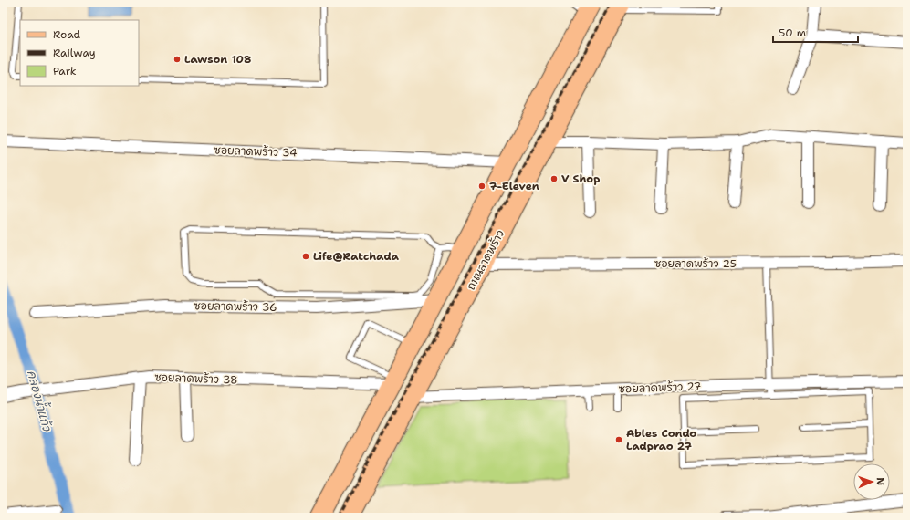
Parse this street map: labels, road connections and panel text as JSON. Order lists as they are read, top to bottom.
{
  "streets": {
    "main road": ["ถนนลาดพร้าว"],
    "street": [
      "ซอยลาดพร้าว 34",
      "ซอยลาดพร้าว 25",
      "ซอยลาดพร้าว 36",
      "ซอยลาดพร้าว 38",
      "ซอยลาดพร้าว 27"
    ]
  },
  "crossings": [
    ["ถนนลาดพร้าว", "ซอยลาดพร้าว 25"],
    ["ถนนลาดพร้าว", "ซอยลาดพร้าว 27"]
  ],
  "water": ["คลองน้ำแก้ว"],
  "places": [
    "Lawson 108",
    "V Shop",
    "7-Eleven",
    "Life@Ratchada",
    "Ables Condo Ladprao 27"
  ],
  "legend": ["Road", "Railway", "Park"],
  "scale_bar": "50 m",
  "north": "right"
}
